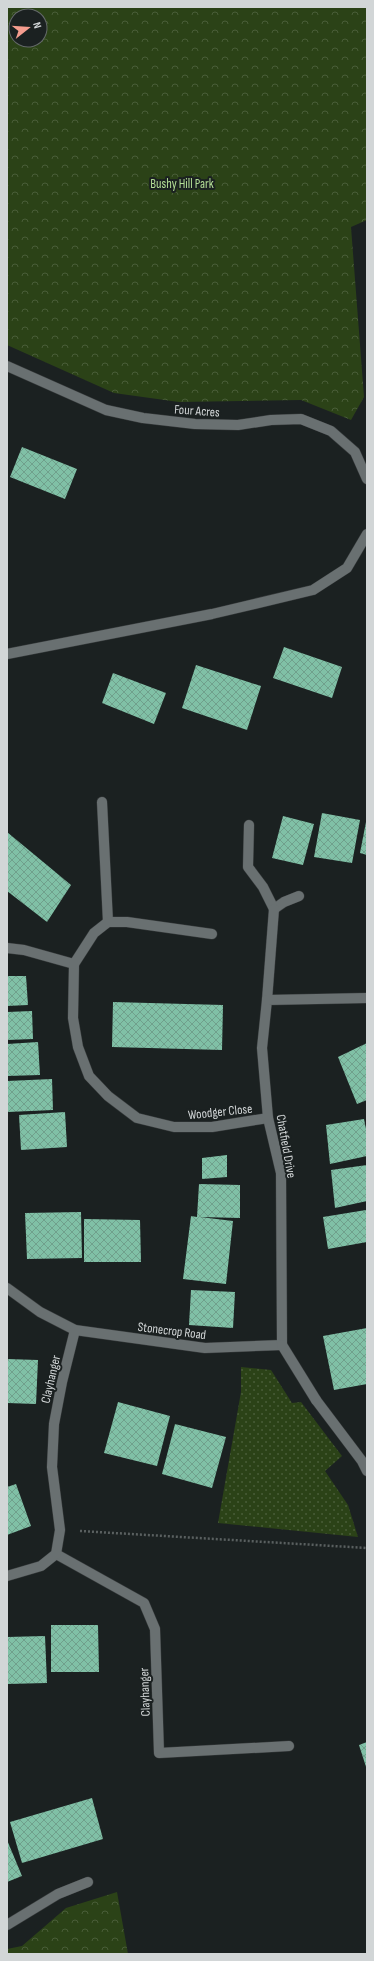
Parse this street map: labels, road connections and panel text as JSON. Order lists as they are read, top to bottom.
{
  "streets": {
    "street": [
      "Four Acres",
      "Woodger Close",
      "Chatfield Drive",
      "Stonecrop Road",
      "Clayhanger"
    ]
  },
  "crossings": [
    ["Woodger Close", "Chatfield Drive"],
    ["Chatfield Drive", "Stonecrop Road"],
    ["Stonecrop Road", "Clayhanger"]
  ],
  "parks": ["Bushy Hill Park"],
  "north": "right"
}
